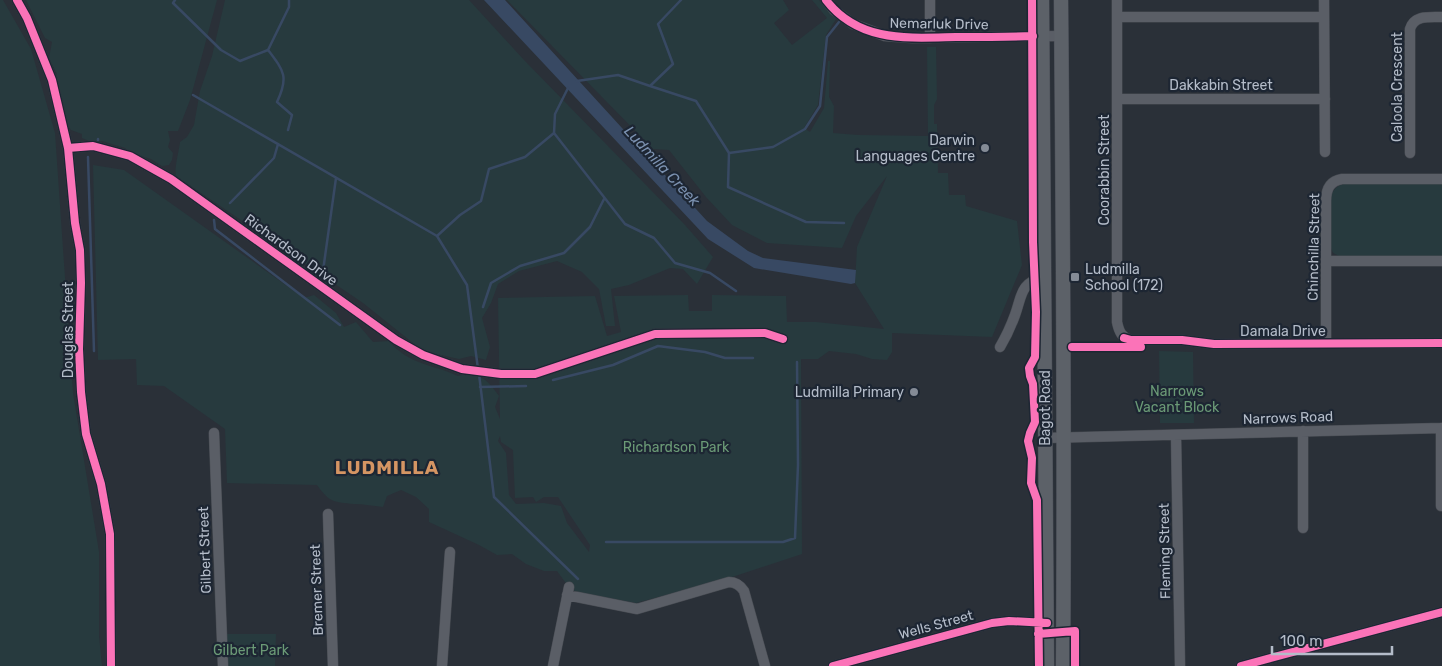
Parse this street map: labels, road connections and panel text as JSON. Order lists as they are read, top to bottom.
{
  "streets": {
    "main road": ["Bagot Road"],
    "street": [
      "Nemarluk Drive",
      "Dakkabin Street",
      "Caloola Crescent",
      "Coorabbin Street",
      "Chinchilla Street",
      "Richardson Drive",
      "Douglas Street",
      "Damala Drive",
      "Narrows Road",
      "Gilbert Street",
      "Fleming Street",
      "Bremer Street",
      "Wells Street"
    ]
  },
  "crossings": [
    ["Nemarluk Drive", "Bagot Road"],
    ["Dakkabin Street", "Coorabbin Street"],
    ["Coorabbin Street", "Damala Drive"],
    ["Chinchilla Street", "Damala Drive"],
    ["Richardson Drive", "Douglas Street"],
    ["Bagot Road", "Narrows Road"],
    ["Bagot Road", "Wells Street"],
    ["Narrows Road", "Fleming Street"]
  ],
  "districts": ["LUDMILLA"],
  "water": ["Ludmilla Creek"],
  "parks": ["Narrows Vacant Block", "Richardson Park", "Gilbert Park"],
  "places": {
    "other": ["Darwin Languages Centre", "Ludmilla Primary"],
    "transit": ["Ludmilla School (172)"]
  },
  "scale_bar": "100 m"
}
